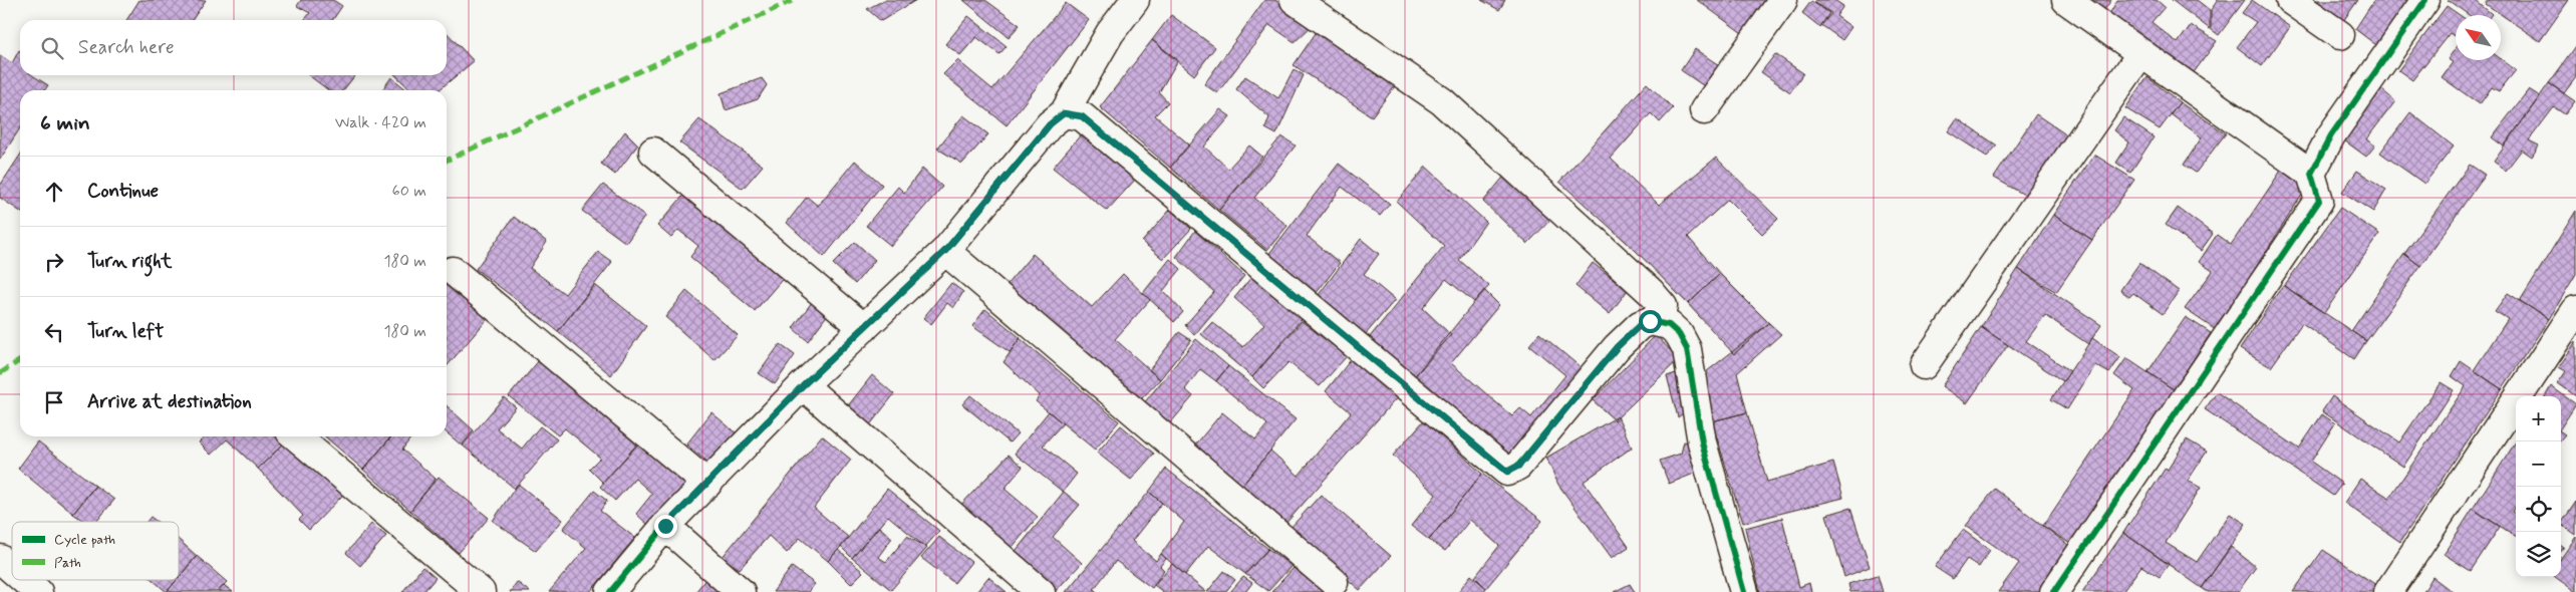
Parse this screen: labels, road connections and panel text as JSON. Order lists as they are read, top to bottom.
{
  "legend": ["Cycle path", "Path"],
  "north": "top left",
  "page": {
    "search": "Search here",
    "heading": ["6 min", "Walk · 420 m"],
    "list": [
      ["Continue", "60 m"],
      ["Turn right", "180 m"],
      ["Turn left", "180 m"],
      "Arrive at destination"
    ],
    "map_buttons": ["+", "−"]
  }
}
